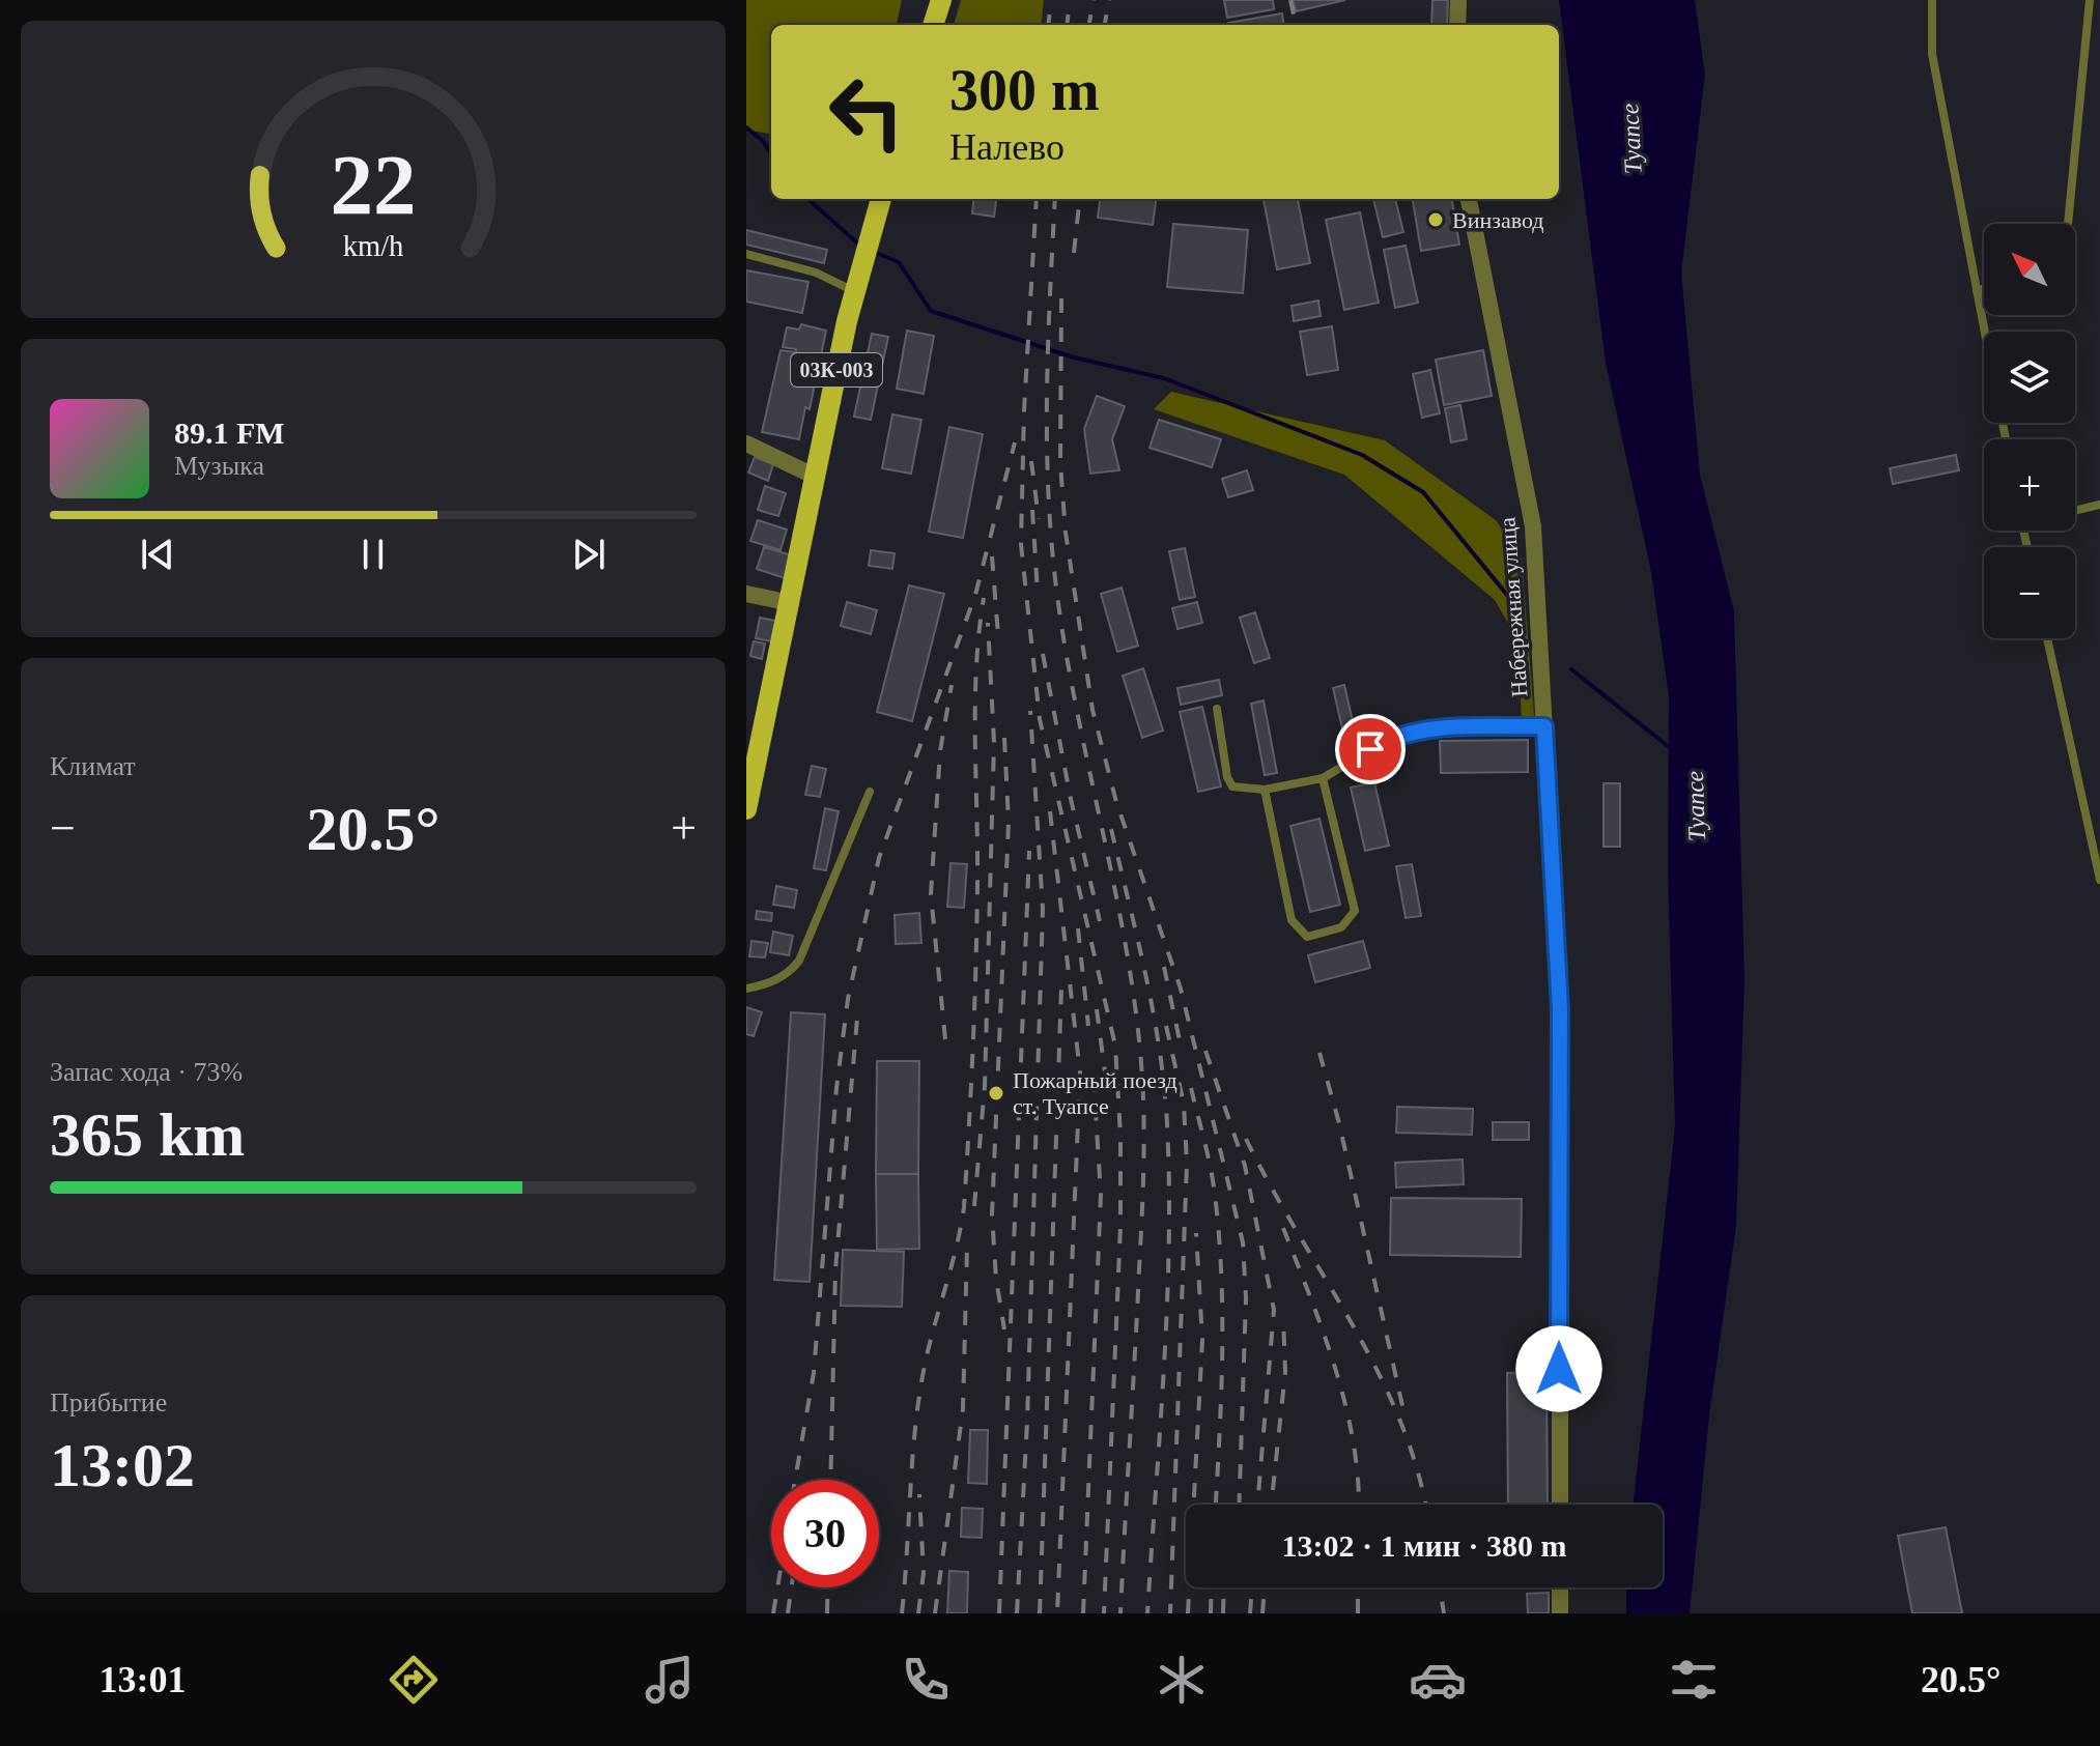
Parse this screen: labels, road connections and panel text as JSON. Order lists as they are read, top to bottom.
{
  "streets": {
    "main road": ["03К-003"],
    "street": ["Набережная улица"]
  },
  "water": ["Туапсе"],
  "places": ["Винзавод", "Пожарный поезд ст. Туапсе"],
  "north": "top left",
  "page": {
    "turn": ["300 m", "Налево"],
    "map_buttons": ["+", "−"],
    "song": ["89.1 FM", "Музыка"],
    "tile": [
      "Климат",
      ["Запас хода · 73%", "365 km"],
      ["Прибытие", "13:02"]
    ],
    "heat": ["−", "20.5°", "+"],
    "limit": "30",
    "trip": "13:02 · 1 мин · 380 m",
    "tabs": ["13:01", "20.5°"],
    "gauge": ["22", "km/h"]
  }
}
